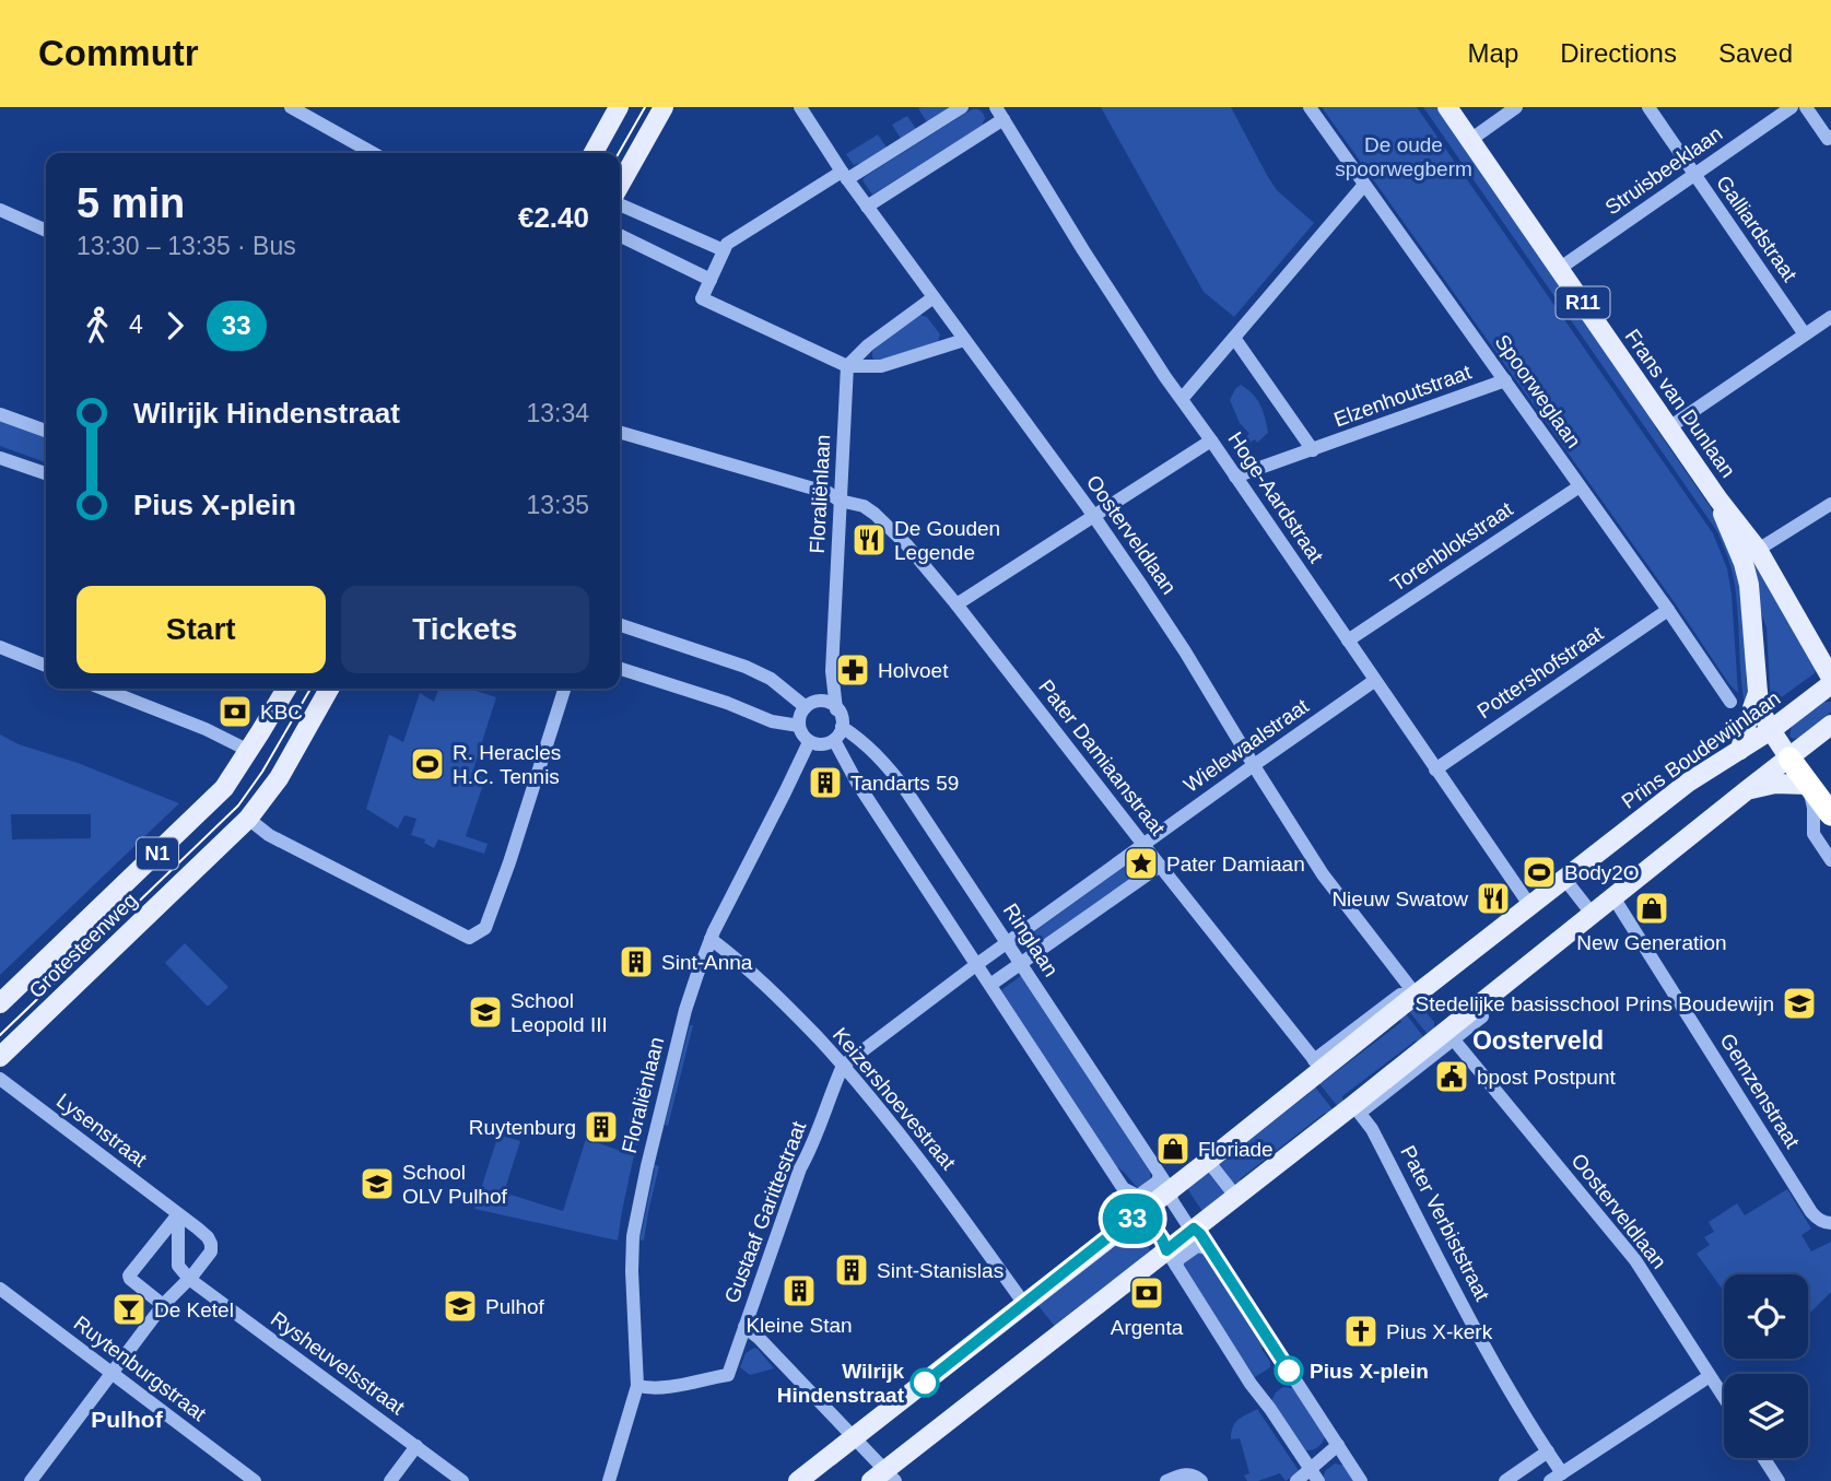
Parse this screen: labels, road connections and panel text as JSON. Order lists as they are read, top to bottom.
{
  "streets": {
    "highway": ["R11"],
    "main road": [
      "Frans van Dunlaan",
      "Prins Boudewijnlaan",
      "N1",
      "Grotesteenweg"
    ],
    "street": [
      "Struisbeeklaan",
      "Galliardstraat",
      "Spoorweglaan",
      "Elzenhoutstraat",
      "Floraliënlaan",
      "Hoge-Aardstraat",
      "Oosterveldlaan",
      "Torenblokstraat",
      "Pottershofstraat",
      "Wielewaalstraat",
      "Pater Damiaanstraat",
      "Ringlaan",
      "Gemzenstraat",
      "Keizershoevestraat",
      "Lysenstraat",
      "Gustaaf Garittestraat",
      "Pater Verbiststraat",
      "Rysheuvelsstraat",
      "Ruytenburgstraat"
    ]
  },
  "crossings": [
    ["Struisbeeklaan", "Galliardstraat"],
    ["Struisbeeklaan", "Frans van Dunlaan"],
    ["R11", "Frans van Dunlaan"],
    ["Spoorweglaan", "Elzenhoutstraat"],
    ["Spoorweglaan", "Torenblokstraat"],
    ["Spoorweglaan", "Pottershofstraat"],
    ["Elzenhoutstraat", "Hoge-Aardstraat"],
    ["Frans van Dunlaan", "Prins Boudewijnlaan"],
    ["Floraliënlaan", "Pater Damiaanstraat"],
    ["Floraliënlaan", "Ringlaan"],
    ["Floraliënlaan", "Keizershoevestraat"],
    ["Floraliënlaan", "Gustaaf Garittestraat"],
    ["Hoge-Aardstraat", "Torenblokstraat"],
    ["Hoge-Aardstraat", "Pottershofstraat"],
    ["Hoge-Aardstraat", "Wielewaalstraat"],
    ["Hoge-Aardstraat", "Prins Boudewijnlaan"],
    ["Oosterveldlaan", "Wielewaalstraat"],
    ["Oosterveldlaan", "Prins Boudewijnlaan"],
    ["Wielewaalstraat", "Pater Damiaanstraat"],
    ["Wielewaalstraat", "Ringlaan"],
    ["Wielewaalstraat", "Keizershoevestraat"],
    ["Wielewaalstraat", "Gustaaf Garittestraat"],
    ["Prins Boudewijnlaan", "Pater Damiaanstraat"],
    ["Prins Boudewijnlaan", "Ringlaan"],
    ["Prins Boudewijnlaan", "Keizershoevestraat"],
    ["Keizershoevestraat", "Gustaaf Garittestraat"],
    ["Lysenstraat", "Rysheuvelsstraat"]
  ],
  "districts": ["Oosterveld", "Pulhof"],
  "parks": ["De oude spoorwegberm"],
  "places": {
    "restaurant": ["De Gouden Legende", "Nieuw Swatow"],
    "pharmacy": ["Holvoet"],
    "bank": ["KBC", "Argenta"],
    "sports": ["R. Heracles H.C. Tennis", "Body2O"],
    "building": [
      "Tandarts 59",
      "Sint-Anna",
      "Ruytenburg",
      "Sint-Stanislas",
      "Kleine Stan"
    ],
    "place": ["Pater Damiaan"],
    "shop": ["New Generation", "Floriade"],
    "school or university": [
      "Stedelijke basisschool Prins Boudewijn",
      "School Leopold III",
      "School OLV Pulhof",
      "Pulhof"
    ],
    "public building": ["bpost Postpunt"],
    "bar": ["De Ketel"],
    "church": ["Pius X-kerk"],
    "other": ["Pius X-plein", "Wilrijk Hindenstraat"]
  },
  "lines": ["bus line 33"],
  "page": {
    "header": "Commutr",
    "nav": ["Map", "Directions", "Saved"],
    "on_map": "33",
    "heading": ["5 min", "13:30 – 13:35 · Bus", "€2.40"],
    "legs": ["4", "33"],
    "list": [
      {
        "name": "Wilrijk Hindenstraat",
        "value": "13:34"
      },
      {
        "name": "Pius X-plein",
        "value": "13:35"
      }
    ],
    "buttons": ["Start", "Tickets"]
  }
}
